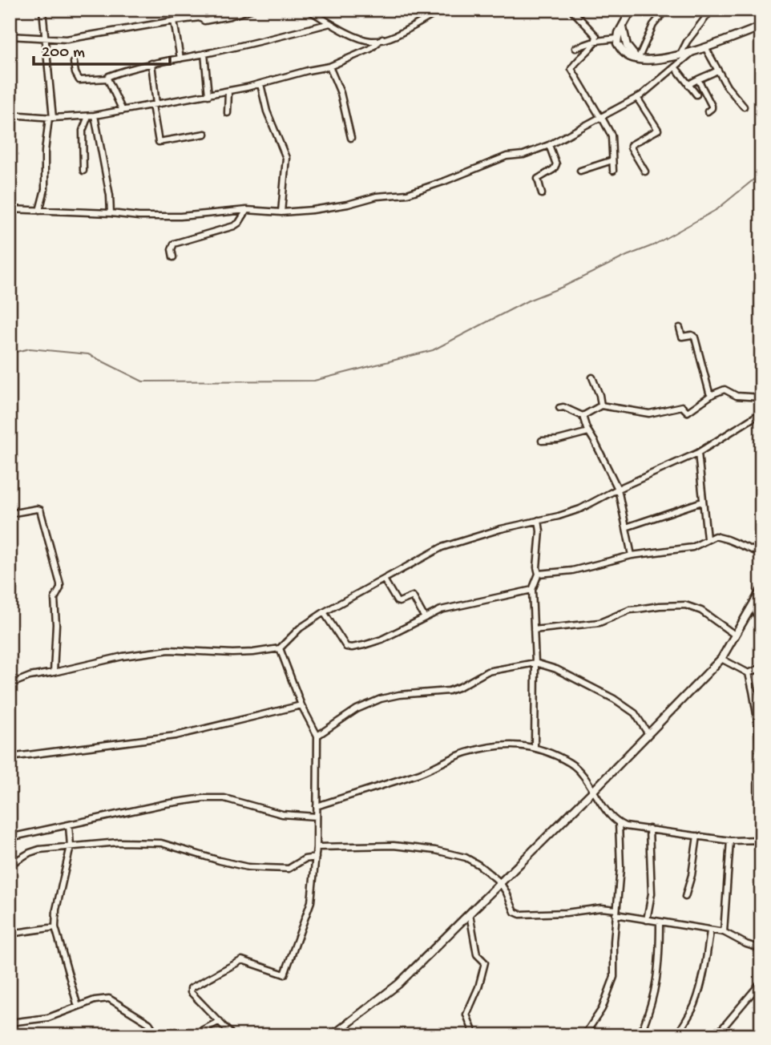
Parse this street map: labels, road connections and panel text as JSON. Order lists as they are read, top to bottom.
{
  "scale_bar": "200 m"
}
